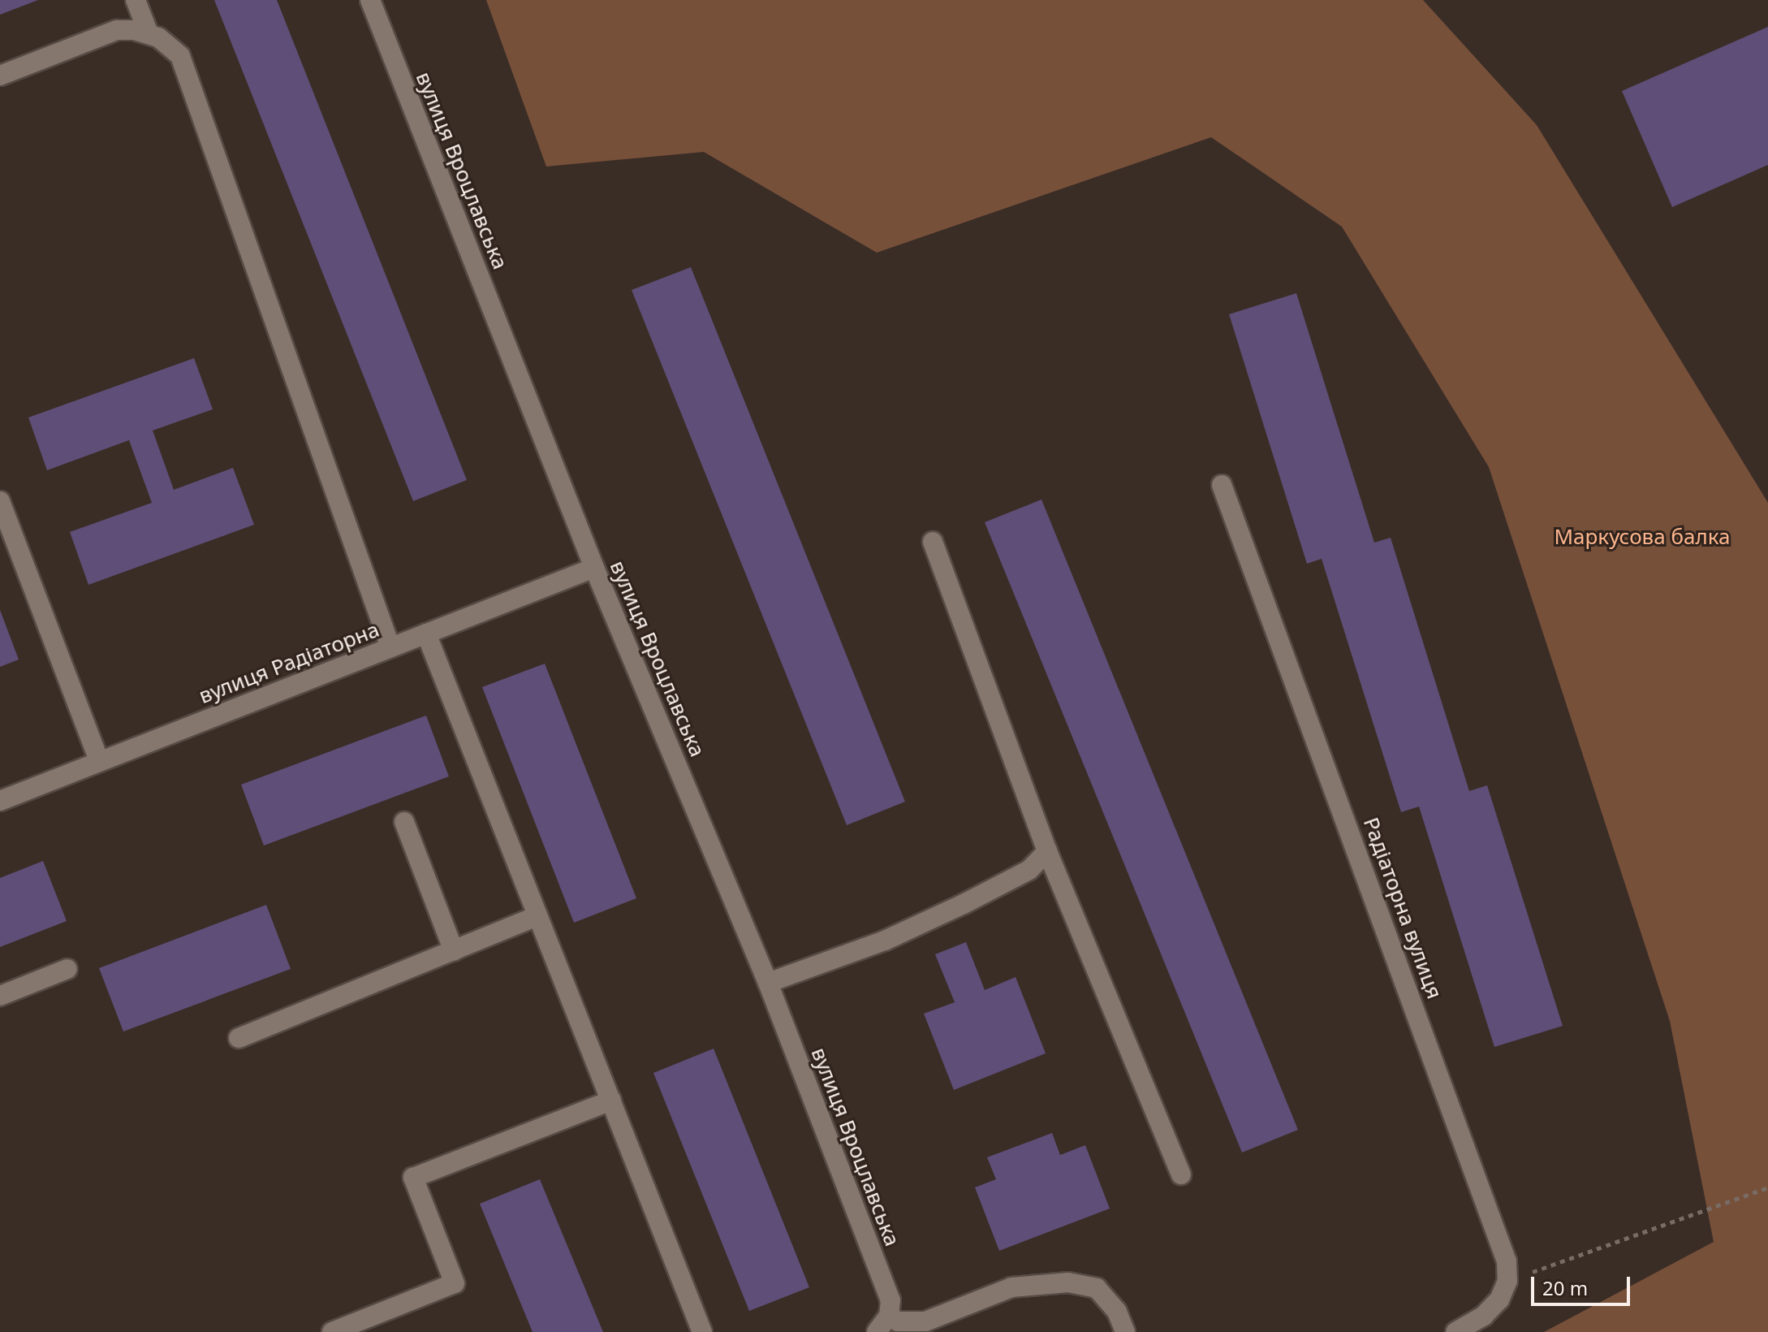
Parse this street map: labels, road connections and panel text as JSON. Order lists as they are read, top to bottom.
{
  "streets": {
    "street": ["вулиця Вроцлавська", "вулиця Радіаторна", "Радіаторна вулиця"]
  },
  "crossings": [
    ["вулиця Вроцлавська", "вулиця Радіаторна"]
  ],
  "parks": ["Маркусова балка"],
  "scale_bar": "20 m"
}
